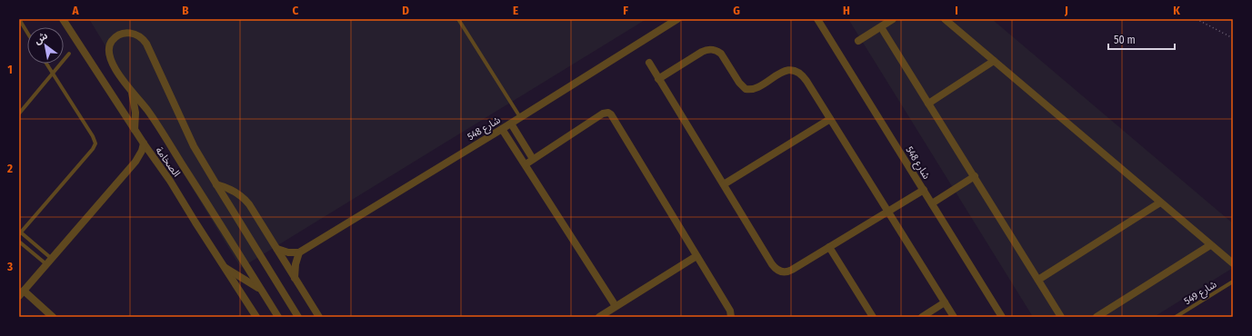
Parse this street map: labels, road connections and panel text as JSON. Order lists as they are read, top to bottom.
{
  "streets": {
    "street": ["شارع 548", "الصخامة"],
    "lane": ["شارع 549"]
  },
  "scale_bar": "50 m",
  "north": "top left",
  "grid": {
    "columns": [
      "A",
      "B",
      "C",
      "D",
      "E",
      "F",
      "G",
      "H",
      "I",
      "J",
      "K"
    ],
    "rows": ["1", "2", "3"]
  }
}
